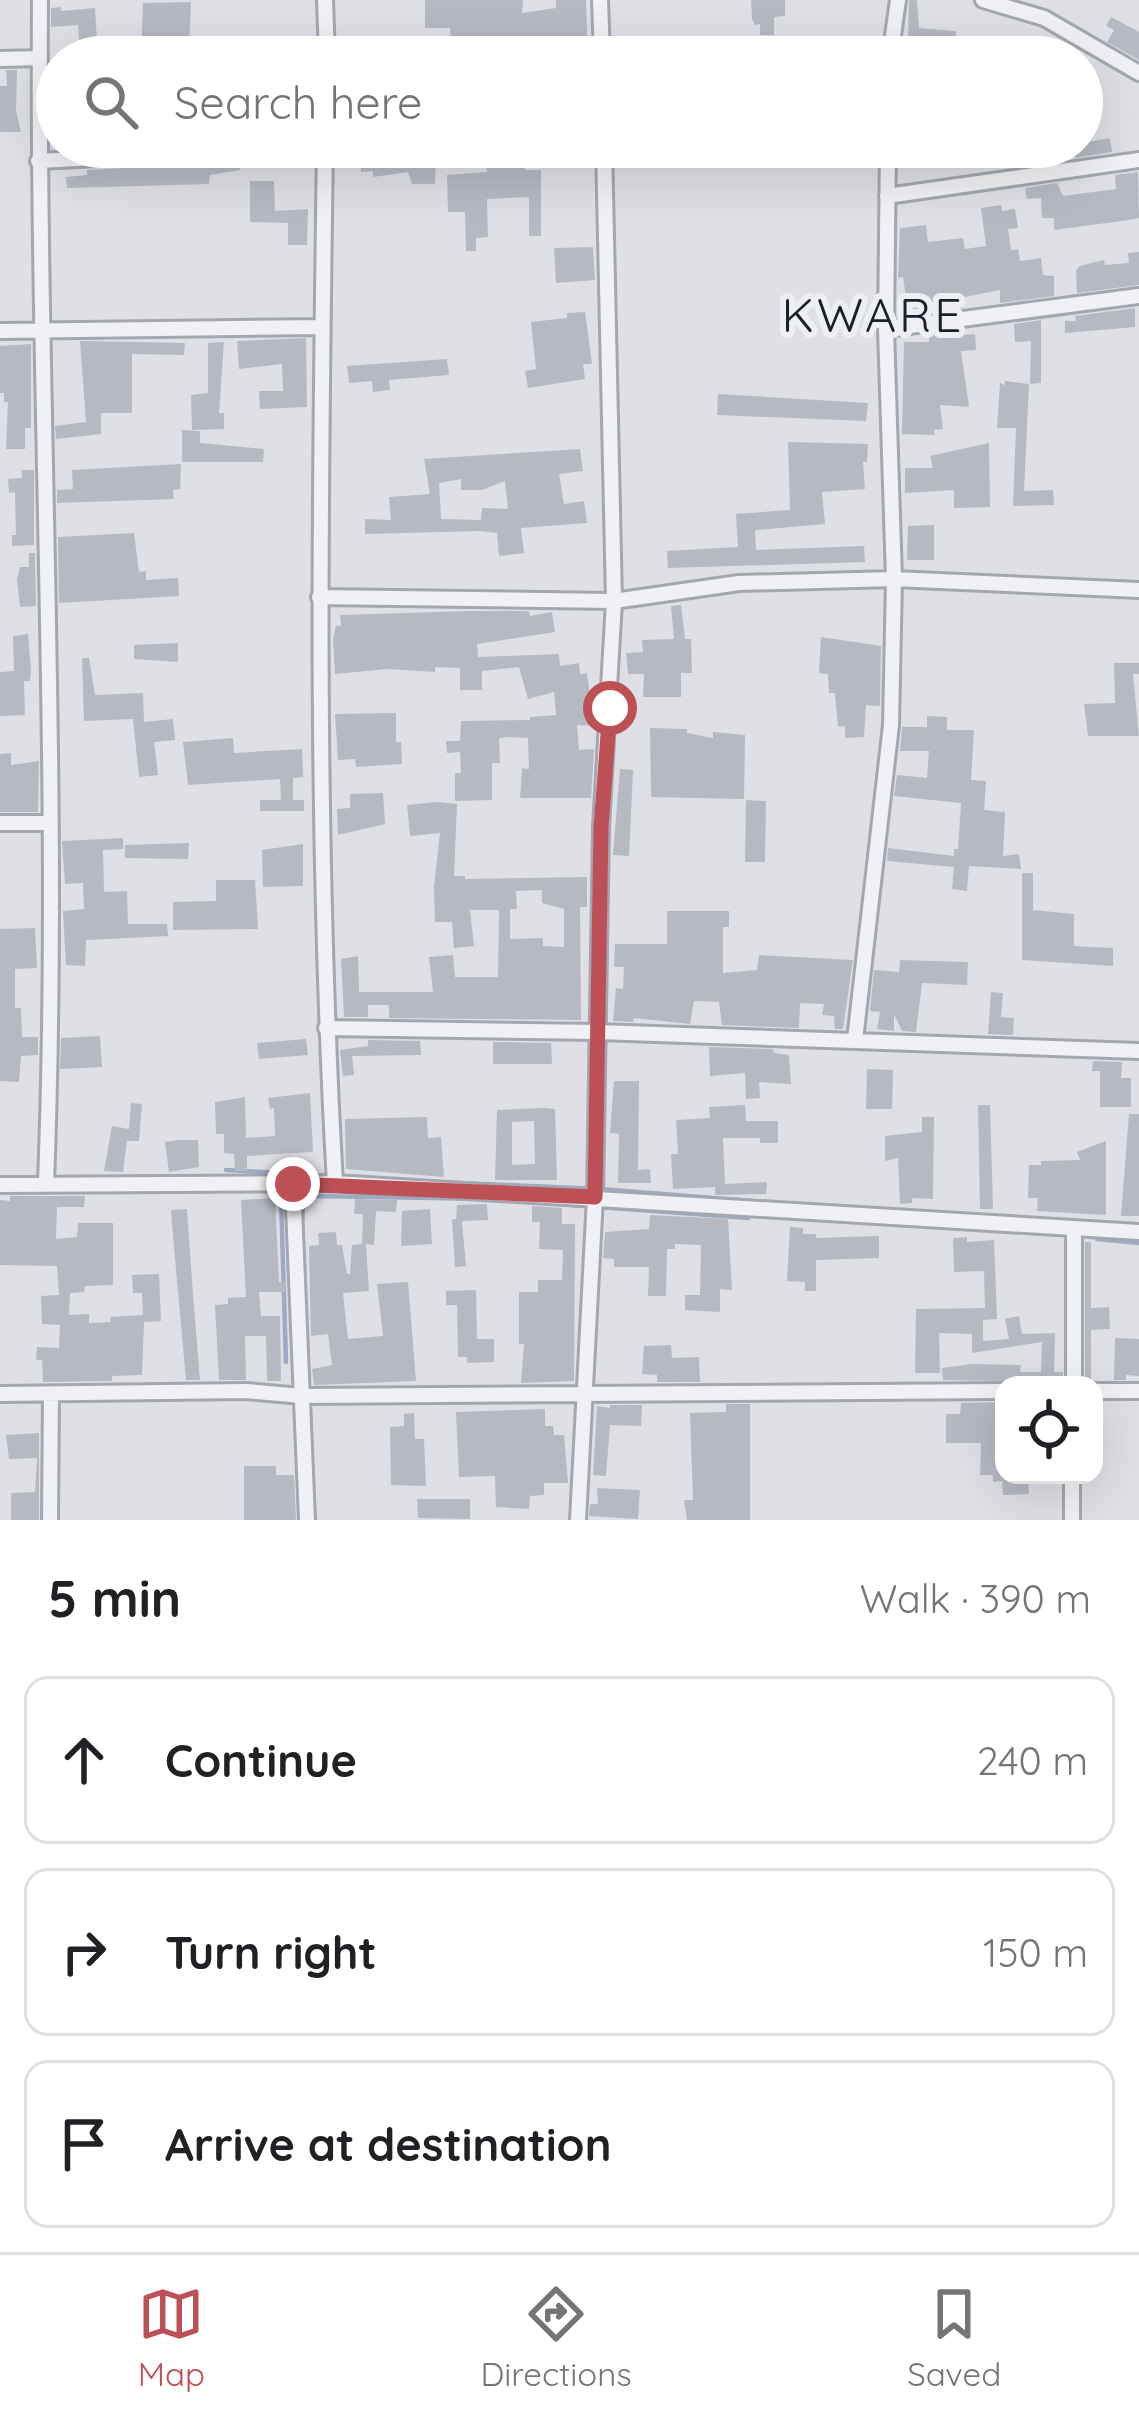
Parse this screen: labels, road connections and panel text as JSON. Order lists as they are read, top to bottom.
{
  "districts": ["KWARE"],
  "page": {
    "search": "Search here",
    "heading": ["5 min", "Walk · 390 m"],
    "list": [
      ["Continue", "240 m"],
      ["Turn right", "150 m"],
      "Arrive at destination"
    ],
    "nav": ["Map", "Directions", "Saved"]
  }
}
